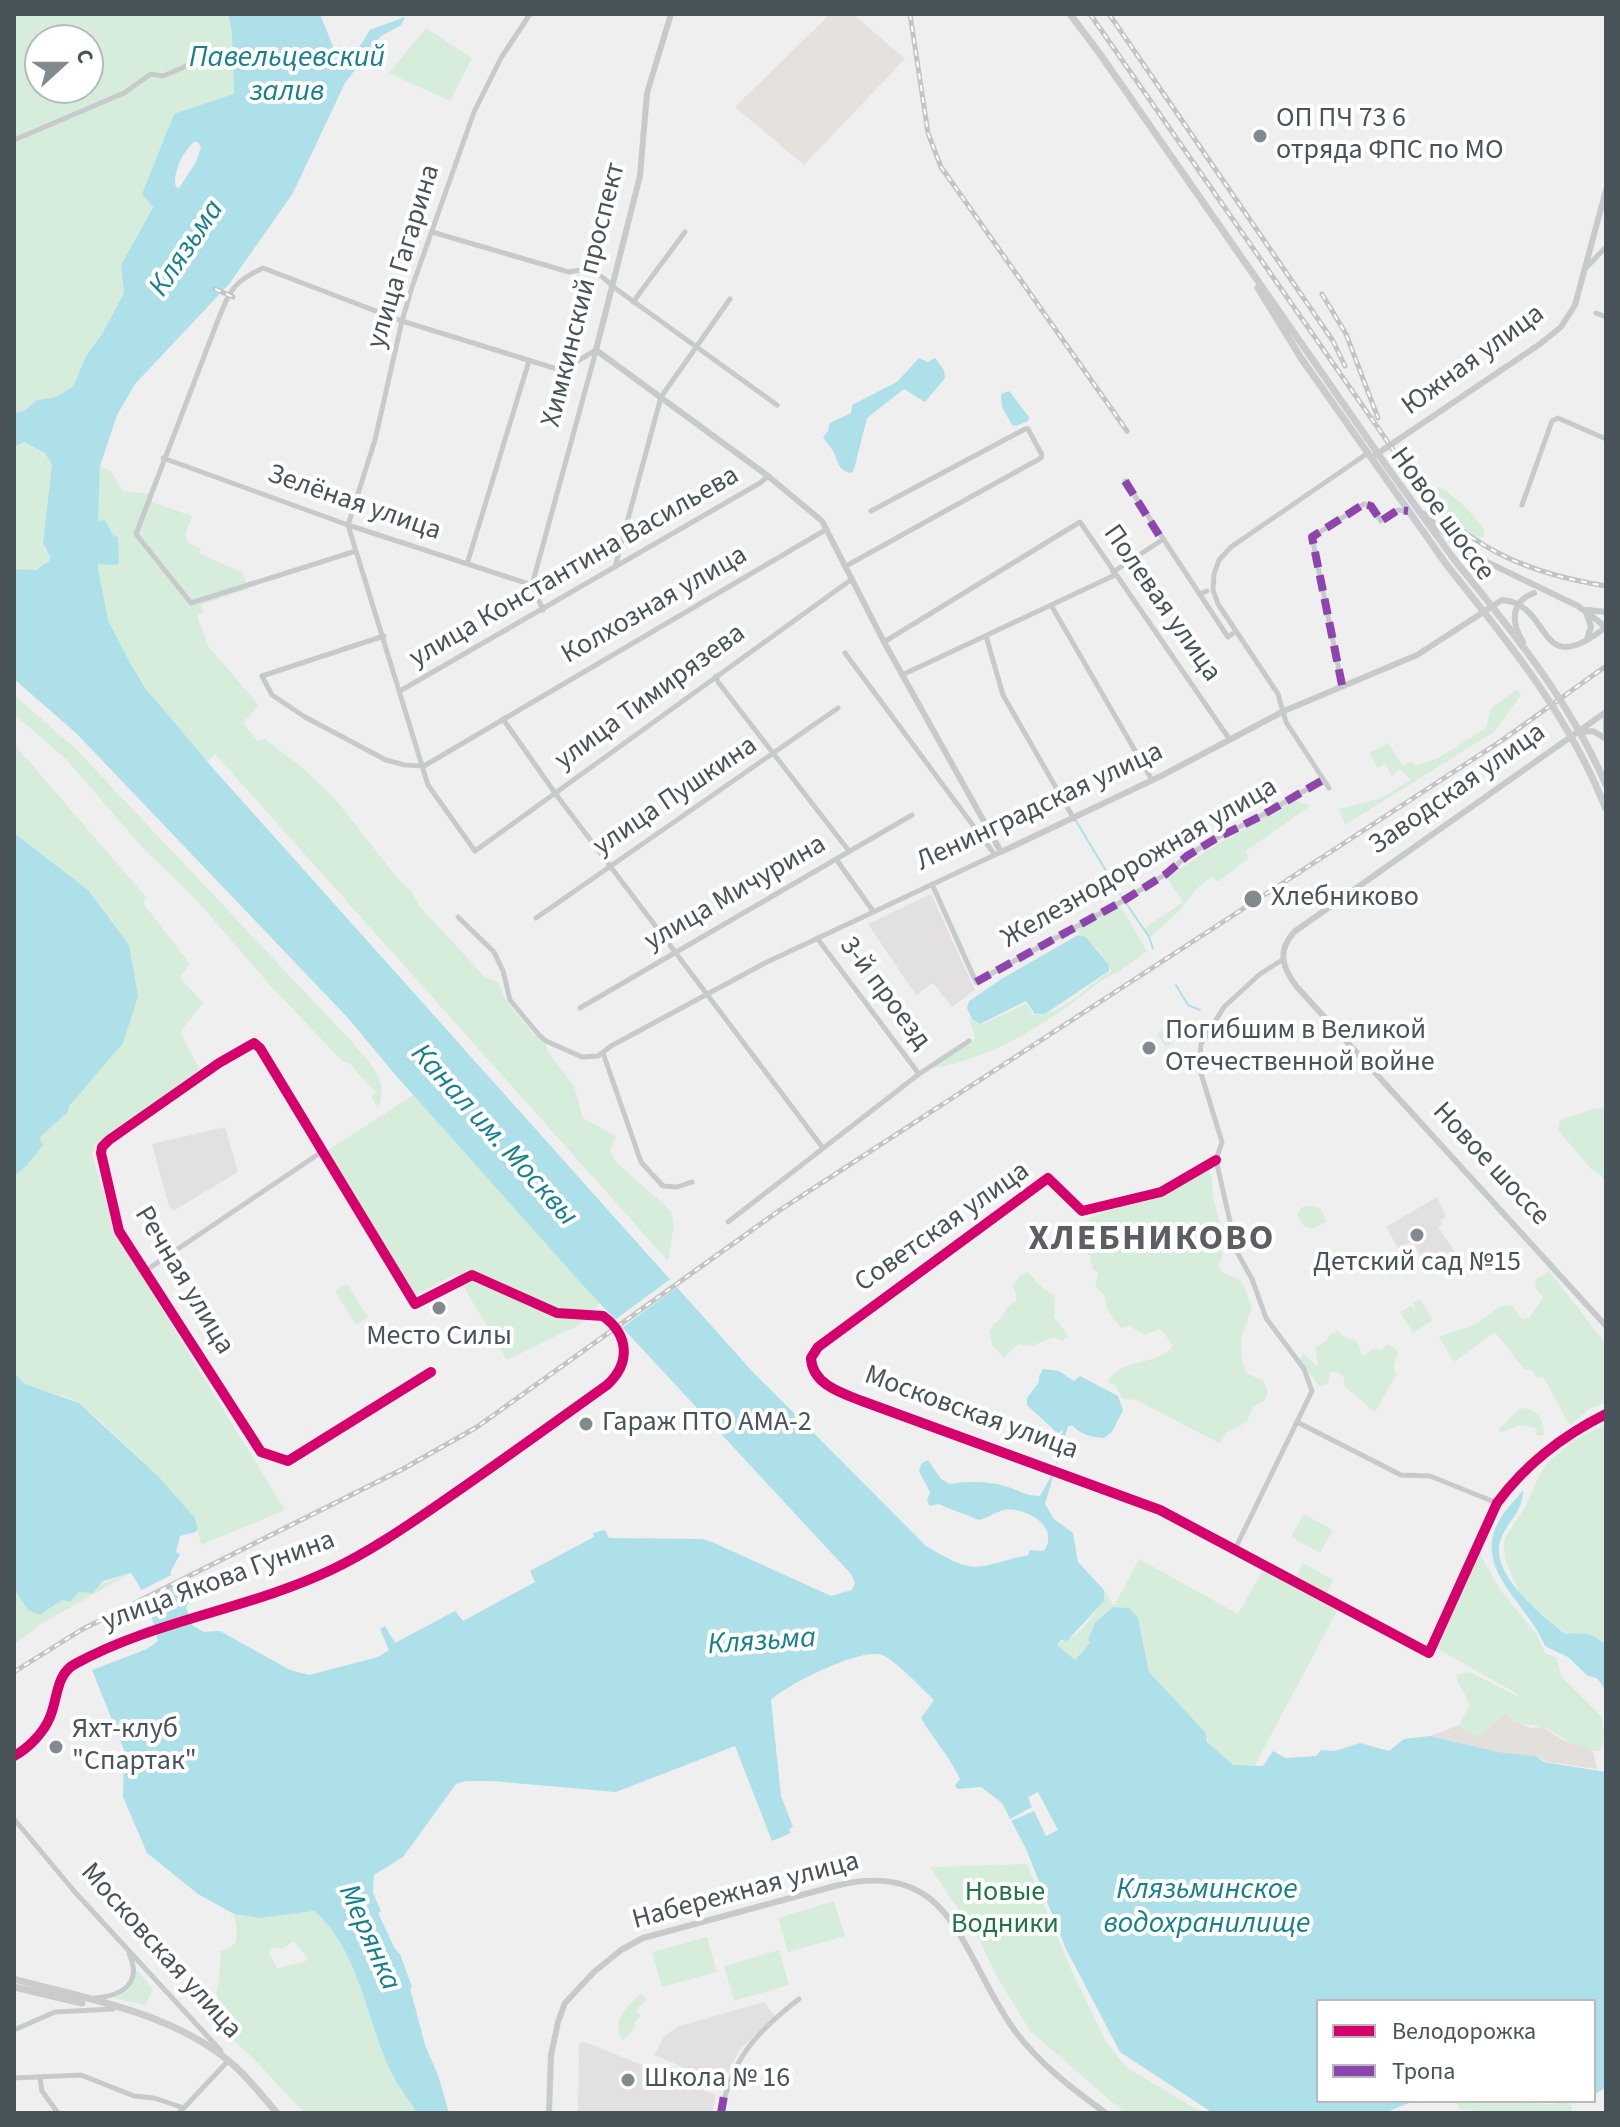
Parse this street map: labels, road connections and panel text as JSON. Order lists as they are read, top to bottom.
{
  "streets": {
    "main road": ["Новое шоссе", "Московская улица"],
    "street": [
      "улица Гагарина",
      "Химкинский проспект",
      "Южная улица",
      "Зелёная улица",
      "улица Константина Васильева",
      "Полевая улица",
      "Колхозная улица",
      "улица Тимирязева",
      "Заводская улица",
      "улица Пушкина",
      "Ленинградская улица",
      "Железнодорожная улица",
      "улица Мичурина",
      "3-й проезд",
      "Советская улица",
      "Речная улица",
      "улица Якова Гунина",
      "Набережная улица"
    ]
  },
  "crossings": [
    ["улица Гагарина", "Зелёная улица"],
    ["Химкинский проспект", "Зелёная улица"],
    ["Южная улица", "Новое шоссе"],
    ["Новое шоссе", "Заводская улица"],
    ["Полевая улица", "Ленинградская улица"],
    ["Колхозная улица", "улица Тимирязева"],
    ["Ленинградская улица", "Железнодорожная улица"],
    ["Ленинградская улица", "3-й проезд"],
    ["улица Мичурина", "3-й проезд"],
    ["Советская улица", "Московская улица"],
    ["Речная улица", "улица Якова Гунина"]
  ],
  "districts": ["ХЛЕБНИКОВО"],
  "water": [
    "Павельцевский залив",
    "Клязьма",
    "Канал им. Москвы",
    "Клязьминское водохранилище",
    "Мерянка"
  ],
  "parks": ["Новые Водники"],
  "places": [
    "ОП ПЧ 73 6 отряда ФПС по МО",
    "Хлебниково",
    "Погибшим в Великой Отечественной войне",
    "Детский сад №15",
    "Место Силы",
    "Гараж ПТО АМА-2",
    "Яхт-клуб \"Спартак\"",
    "Школа № 16"
  ],
  "legend": ["Велодорожка", "Тропа"],
  "north": "right"
}
